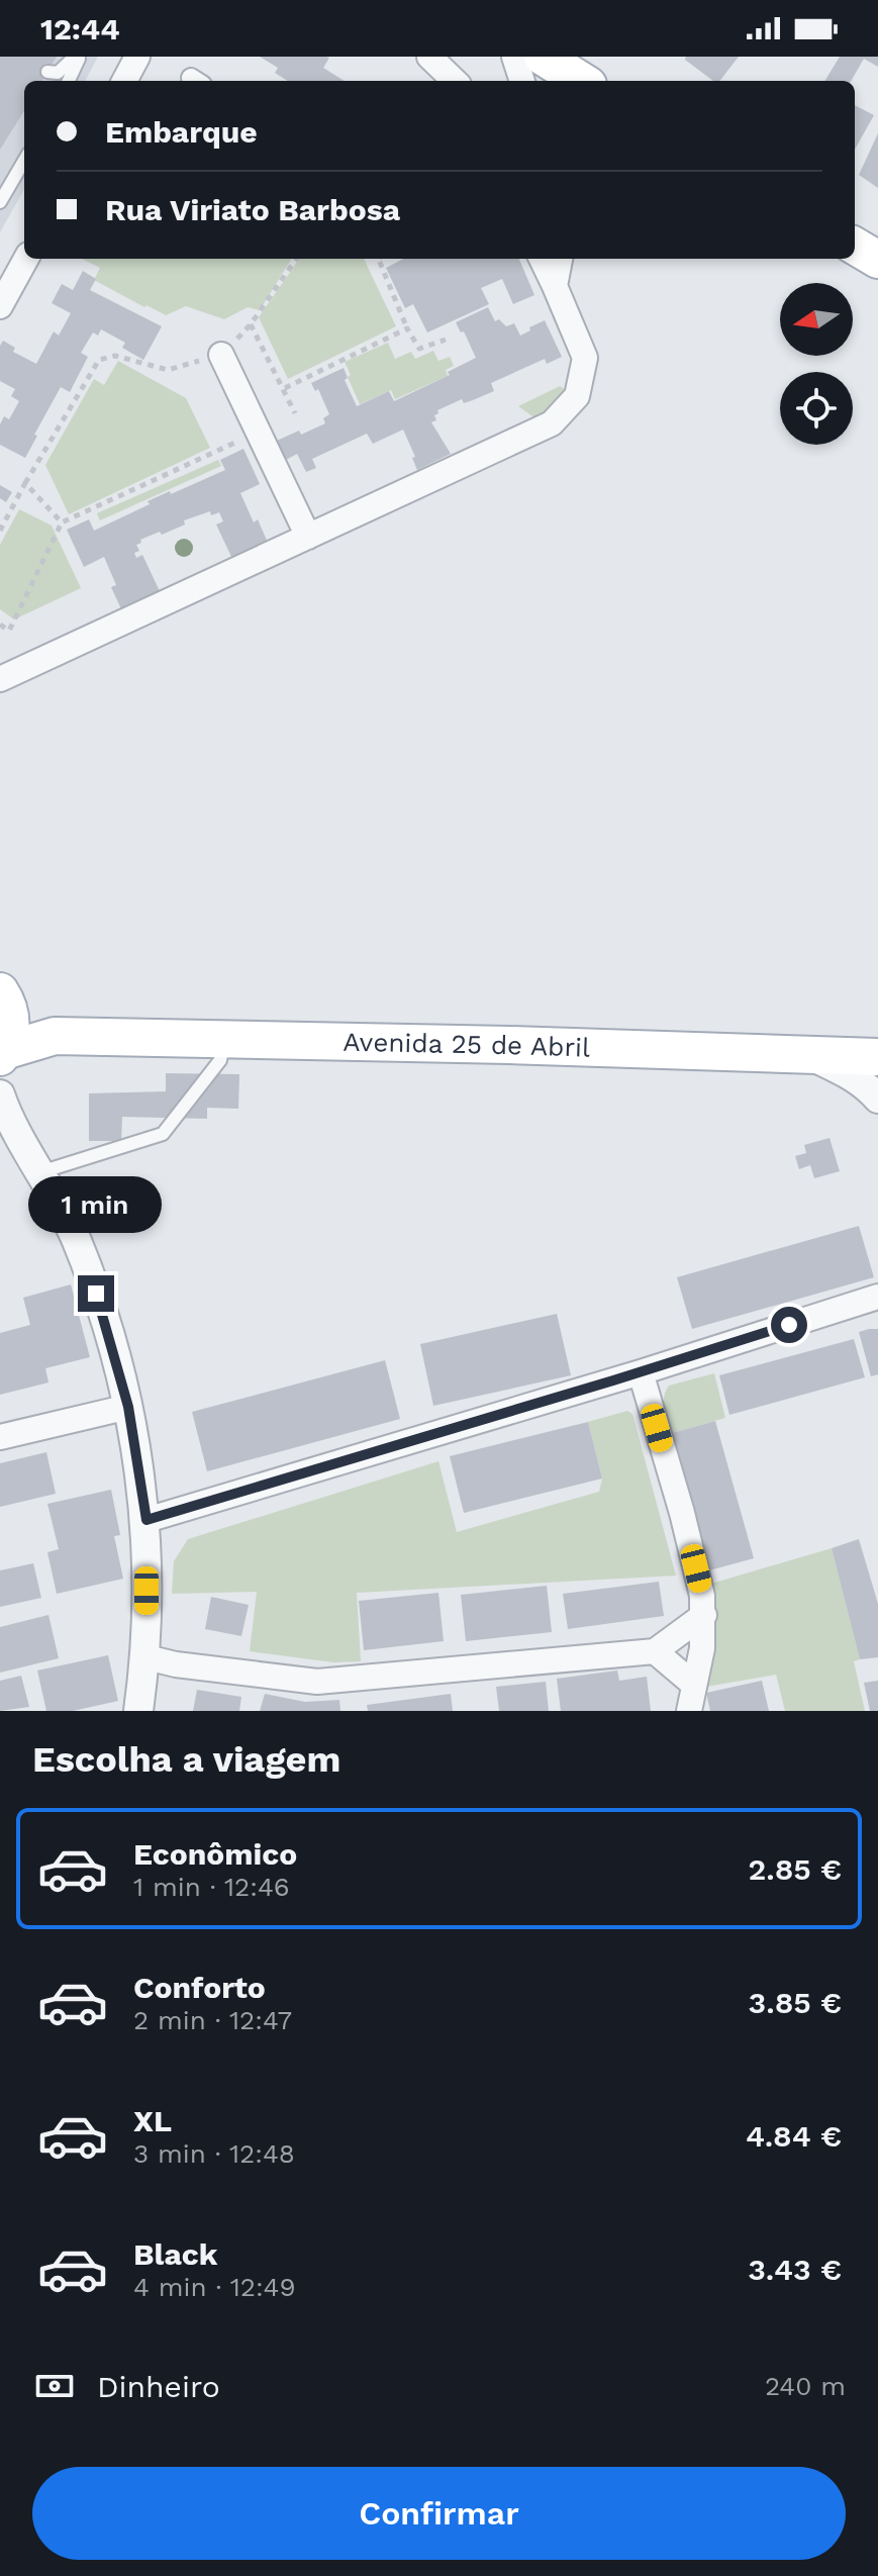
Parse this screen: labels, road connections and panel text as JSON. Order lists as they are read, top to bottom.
{
  "streets": {
    "main road": ["Avenida 25 de Abril"]
  },
  "north": "left",
  "page": {
    "status": "12:44",
    "banner": ["Embarque", "Rua Viriato Barbosa"],
    "bubble": "1 min",
    "heading": "Escolha a viagem",
    "list": [
      {
        "name": "Econômico",
        "note": "1 min · 12:46",
        "value": "2.85 €"
      },
      {
        "name": "Conforto",
        "note": "2 min · 12:47",
        "value": "3.85 €"
      },
      {
        "name": "XL",
        "note": "3 min · 12:48",
        "value": "4.84 €"
      },
      {
        "name": "Black",
        "note": "4 min · 12:49",
        "value": "3.43 €"
      }
    ],
    "pay": ["Dinheiro", "240 m"],
    "buttons": "Confirmar"
  }
}
